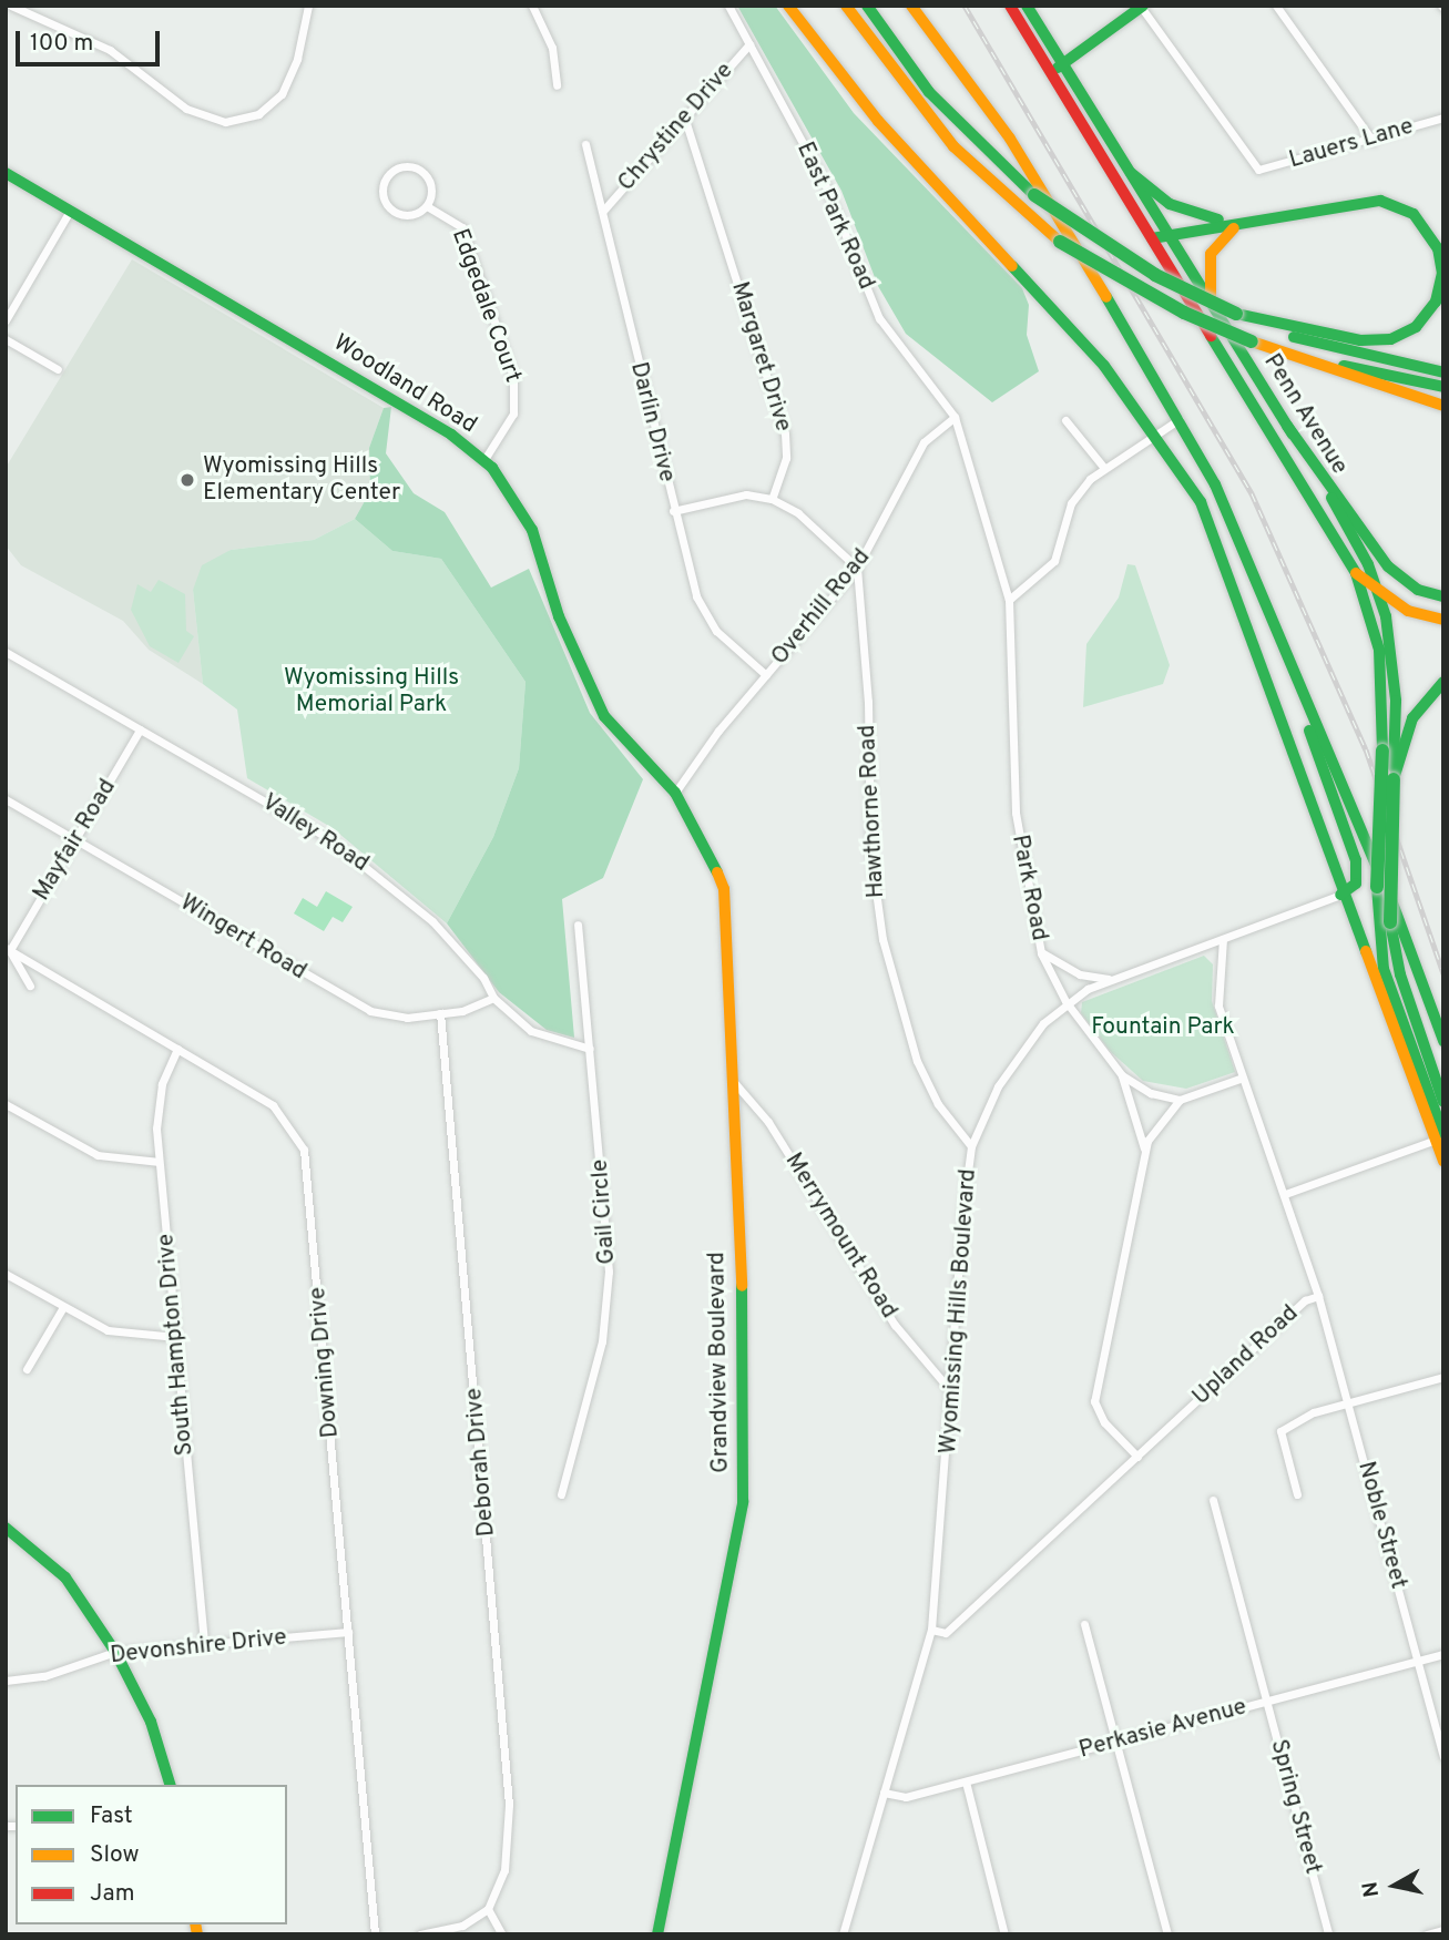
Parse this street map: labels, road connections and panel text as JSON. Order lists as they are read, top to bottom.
{
  "streets": {
    "main road": ["Woodland Road", "Penn Avenue", "Grandview Boulevard"],
    "street": [
      "Chrystine Drive",
      "Lauers Lane",
      "East Park Road",
      "Edgedale Court",
      "Margaret Drive",
      "Darlin Drive",
      "Overhill Road",
      "Hawthorne Road",
      "Valley Road",
      "Mayfair Road",
      "Park Road",
      "Wingert Road",
      "Gail Circle",
      "Merrymount Road",
      "Wyomissing Hills Boulevard",
      "South Hampton Drive",
      "Upland Road",
      "Downing Drive",
      "Deborah Drive",
      "Noble Street",
      "Devonshire Drive",
      "Perkasie Avenue",
      "Spring Street"
    ]
  },
  "crossings": [
    ["Chrystine Drive", "East Park Road"],
    ["Chrystine Drive", "Margaret Drive"],
    ["Chrystine Drive", "Darlin Drive"],
    ["East Park Road", "Overhill Road"],
    ["East Park Road", "Park Road"],
    ["Edgedale Court", "Woodland Road"],
    ["Woodland Road", "Overhill Road"],
    ["Woodland Road", "Grandview Boulevard"],
    ["Penn Avenue", "Wyomissing Hills Boulevard"],
    ["Darlin Drive", "Overhill Road"],
    ["Overhill Road", "Hawthorne Road"],
    ["Overhill Road", "Park Road"],
    ["Overhill Road", "Grandview Boulevard"],
    ["Hawthorne Road", "Wyomissing Hills Boulevard"],
    ["Valley Road", "Mayfair Road"],
    ["Valley Road", "Wingert Road"],
    ["Valley Road", "Gail Circle"],
    ["Mayfair Road", "Wingert Road"],
    ["Mayfair Road", "Downing Drive"],
    ["Park Road", "Wyomissing Hills Boulevard"],
    ["Wingert Road", "Deborah Drive"],
    ["Merrymount Road", "Wyomissing Hills Boulevard"],
    ["Merrymount Road", "Grandview Boulevard"],
    ["Wyomissing Hills Boulevard", "Upland Road"],
    ["Wyomissing Hills Boulevard", "Perkasie Avenue"],
    ["South Hampton Drive", "Downing Drive"],
    ["South Hampton Drive", "Devonshire Drive"],
    ["Upland Road", "Noble Street"],
    ["Downing Drive", "Devonshire Drive"],
    ["Noble Street", "Perkasie Avenue"],
    ["Perkasie Avenue", "Spring Street"]
  ],
  "parks": ["Wyomissing Hills Memorial Park", "Fountain Park"],
  "places": ["Wyomissing Hills Elementary Center"],
  "legend": ["Fast", "Slow", "Jam"],
  "scale_bar": "100 m",
  "north": "left"
}
